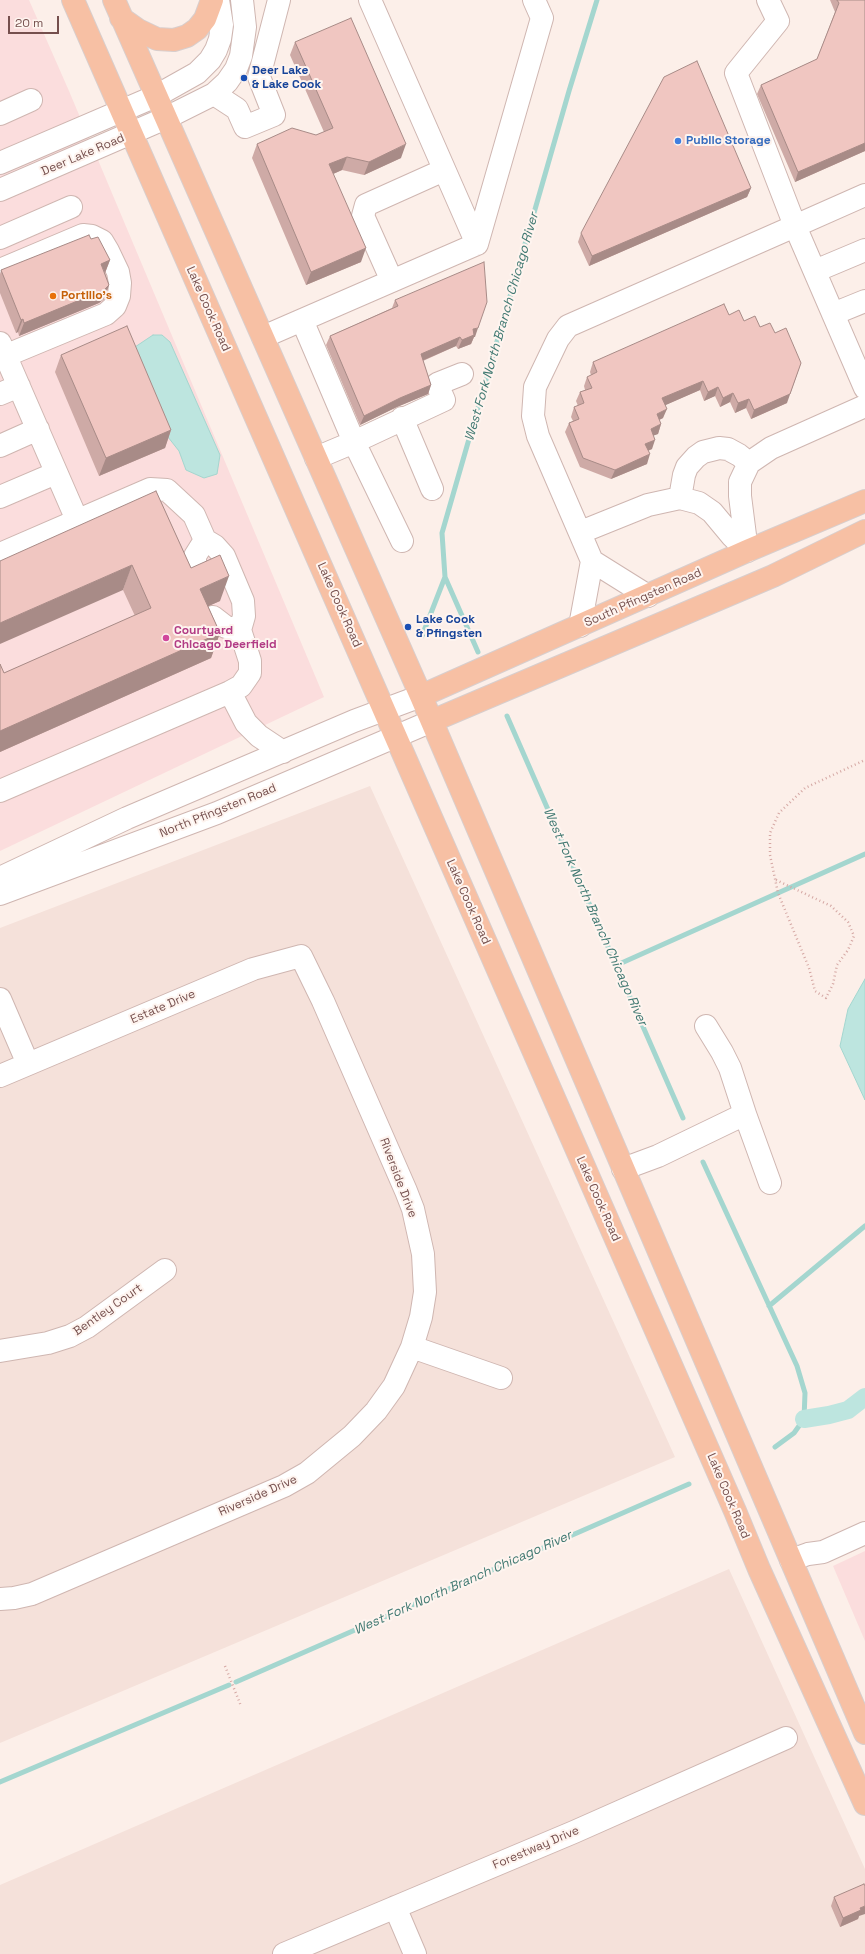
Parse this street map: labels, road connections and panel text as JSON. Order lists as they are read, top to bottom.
{
  "streets": {
    "main road": ["Lake Cook Road", "South Pfingsten Road"],
    "street": [
      "Deer Lake Road",
      "North Pfingsten Road",
      "Estate Drive",
      "Riverside Drive",
      "Bentley Court",
      "Forestway Drive"
    ]
  },
  "crossings": [
    ["Deer Lake Road", "Lake Cook Road"],
    ["Lake Cook Road", "North Pfingsten Road"],
    ["Estate Drive", "Riverside Drive"]
  ],
  "water": ["West Fork North Branch Chicago River"],
  "places": [
    "Deer Lake & Lake Cook",
    "Public Storage",
    "Portillo's",
    "Lake Cook & Pfingsten",
    "Courtyard Chicago Deerfield"
  ],
  "scale_bar": "20 m"
}
